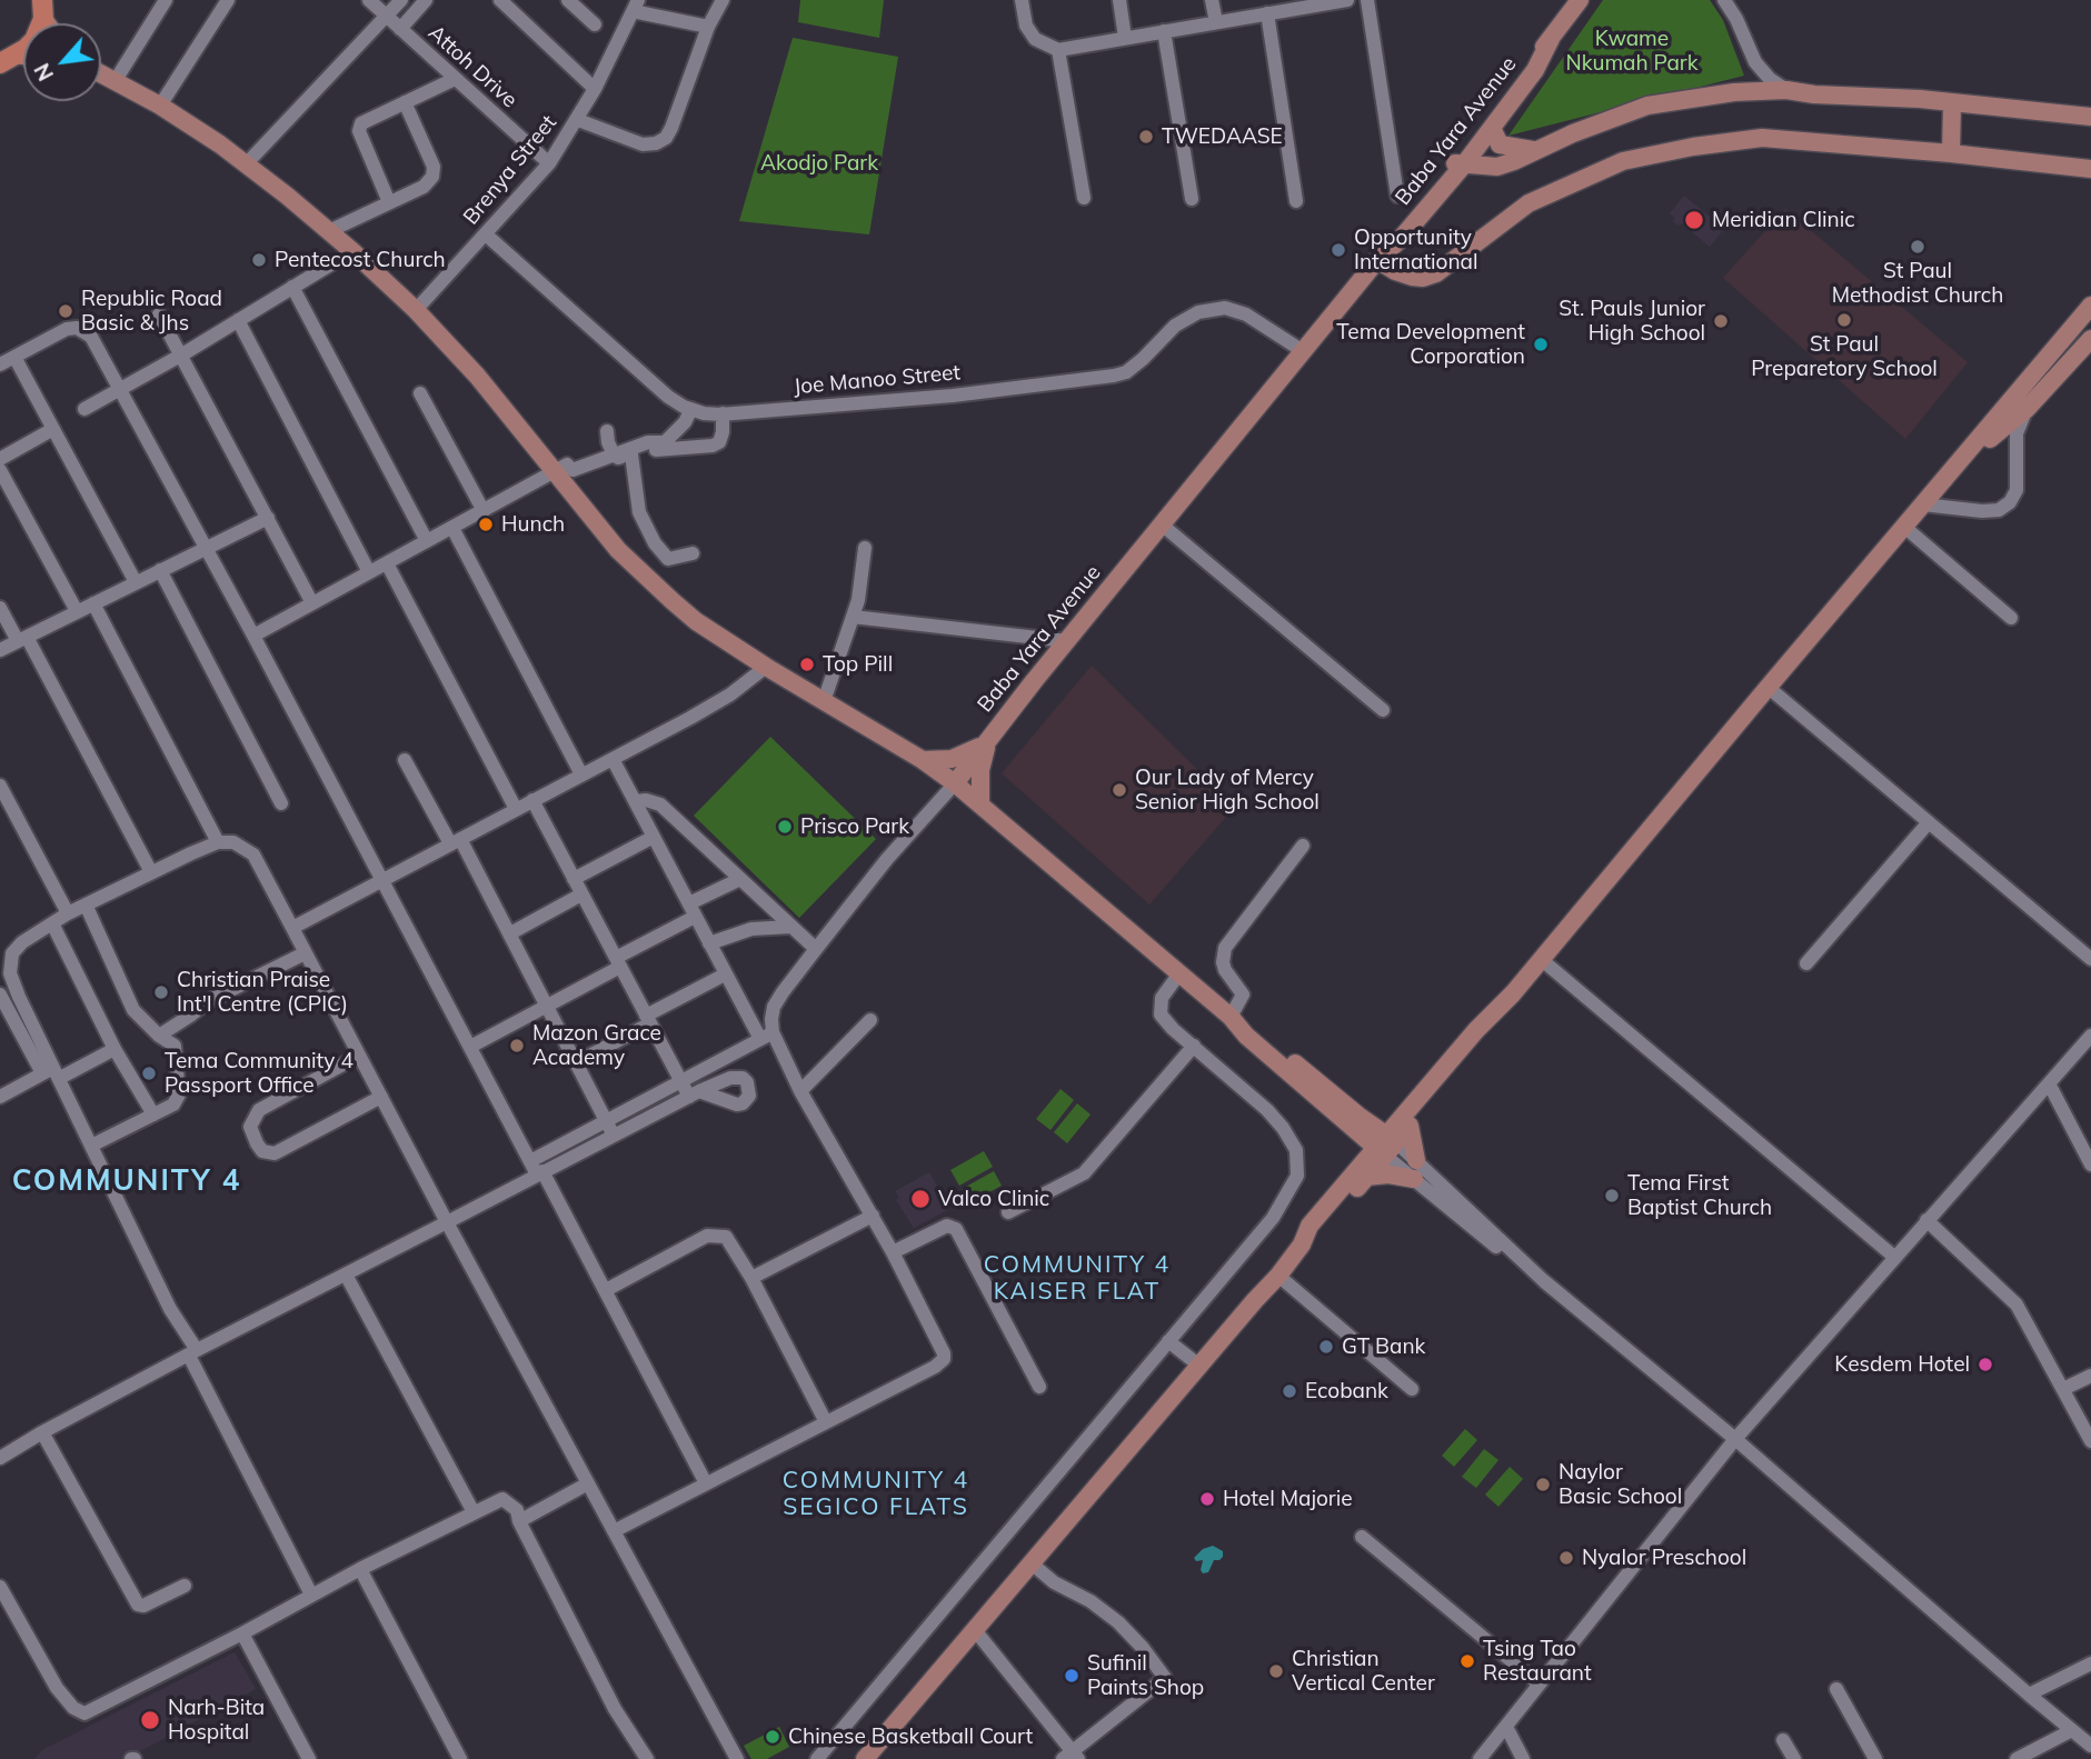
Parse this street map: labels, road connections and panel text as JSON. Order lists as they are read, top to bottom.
{
  "streets": {
    "main road": ["Baba Yara Avenue"],
    "street": ["Attoh Drive", "Brenya Street", "Joe Manoo Street"]
  },
  "crossings": [
    ["Attoh Drive", "Brenya Street"],
    ["Baba Yara Avenue", "Joe Manoo Street"],
    ["Brenya Street", "Joe Manoo Street"]
  ],
  "districts": ["COMMUNITY 4", "COMMUNITY 4 KAISER FLAT", "COMMUNITY 4 SEGICO FLATS"],
  "parks": ["Kwame Nkumah Park", "Akodjo Park"],
  "places": [
    "TWEDAASE",
    "Meridian Clinic",
    "St Paul Methodist Church",
    "Opportunity International",
    "Pentecost Church",
    "Republic Road Basic & Jhs",
    "St Paul Preparetory School",
    "St. Pauls Junior High School",
    "Tema Development Corporation",
    "Hunch",
    "Top Pill",
    "Our Lady of Mercy Senior High School",
    "Prisco Park",
    "Christian Praise Int'l Centre (CPIC)",
    "Mazon Grace Academy",
    "Tema Community 4 Passport Office",
    "Tema First Baptist Church",
    "Valco Clinic",
    "GT Bank",
    "Kesdem Hotel",
    "Ecobank",
    "Naylor Basic School",
    "Hotel Majorie",
    "Nyalor Preschool",
    "Tsing Tao Restaurant",
    "Christian Vertical Center",
    "Sufinil Paints Shop",
    "Narh-Bita Hospital",
    "Chinese Basketball Court"
  ],
  "north": "bottom left"
}
